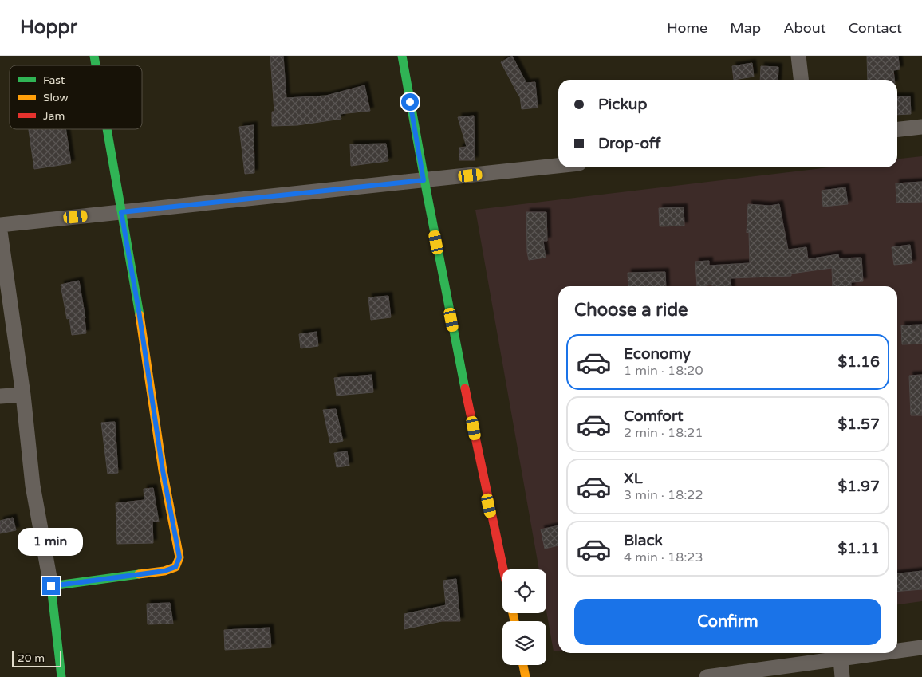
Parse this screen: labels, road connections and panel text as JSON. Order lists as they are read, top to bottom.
{
  "legend": ["Fast", "Slow", "Jam"],
  "scale_bar": "20 m",
  "page": {
    "header": "Hoppr",
    "nav": [
      "Home",
      "Map",
      "About",
      "Contact"
    ],
    "banner": ["Pickup", "Drop-off"],
    "heading": "Choose a ride",
    "list": [
      {
        "name": "Economy",
        "note": "1 min · 18:20",
        "value": "$1.16"
      },
      {
        "name": "Comfort",
        "note": "2 min · 18:21",
        "value": "$1.57"
      },
      {
        "name": "XL",
        "note": "3 min · 18:22",
        "value": "$1.97"
      },
      {
        "name": "Black",
        "note": "4 min · 18:23",
        "value": "$1.11"
      }
    ],
    "bubble": "1 min",
    "buttons": "Confirm",
    "scale": "20 m"
  }
}
